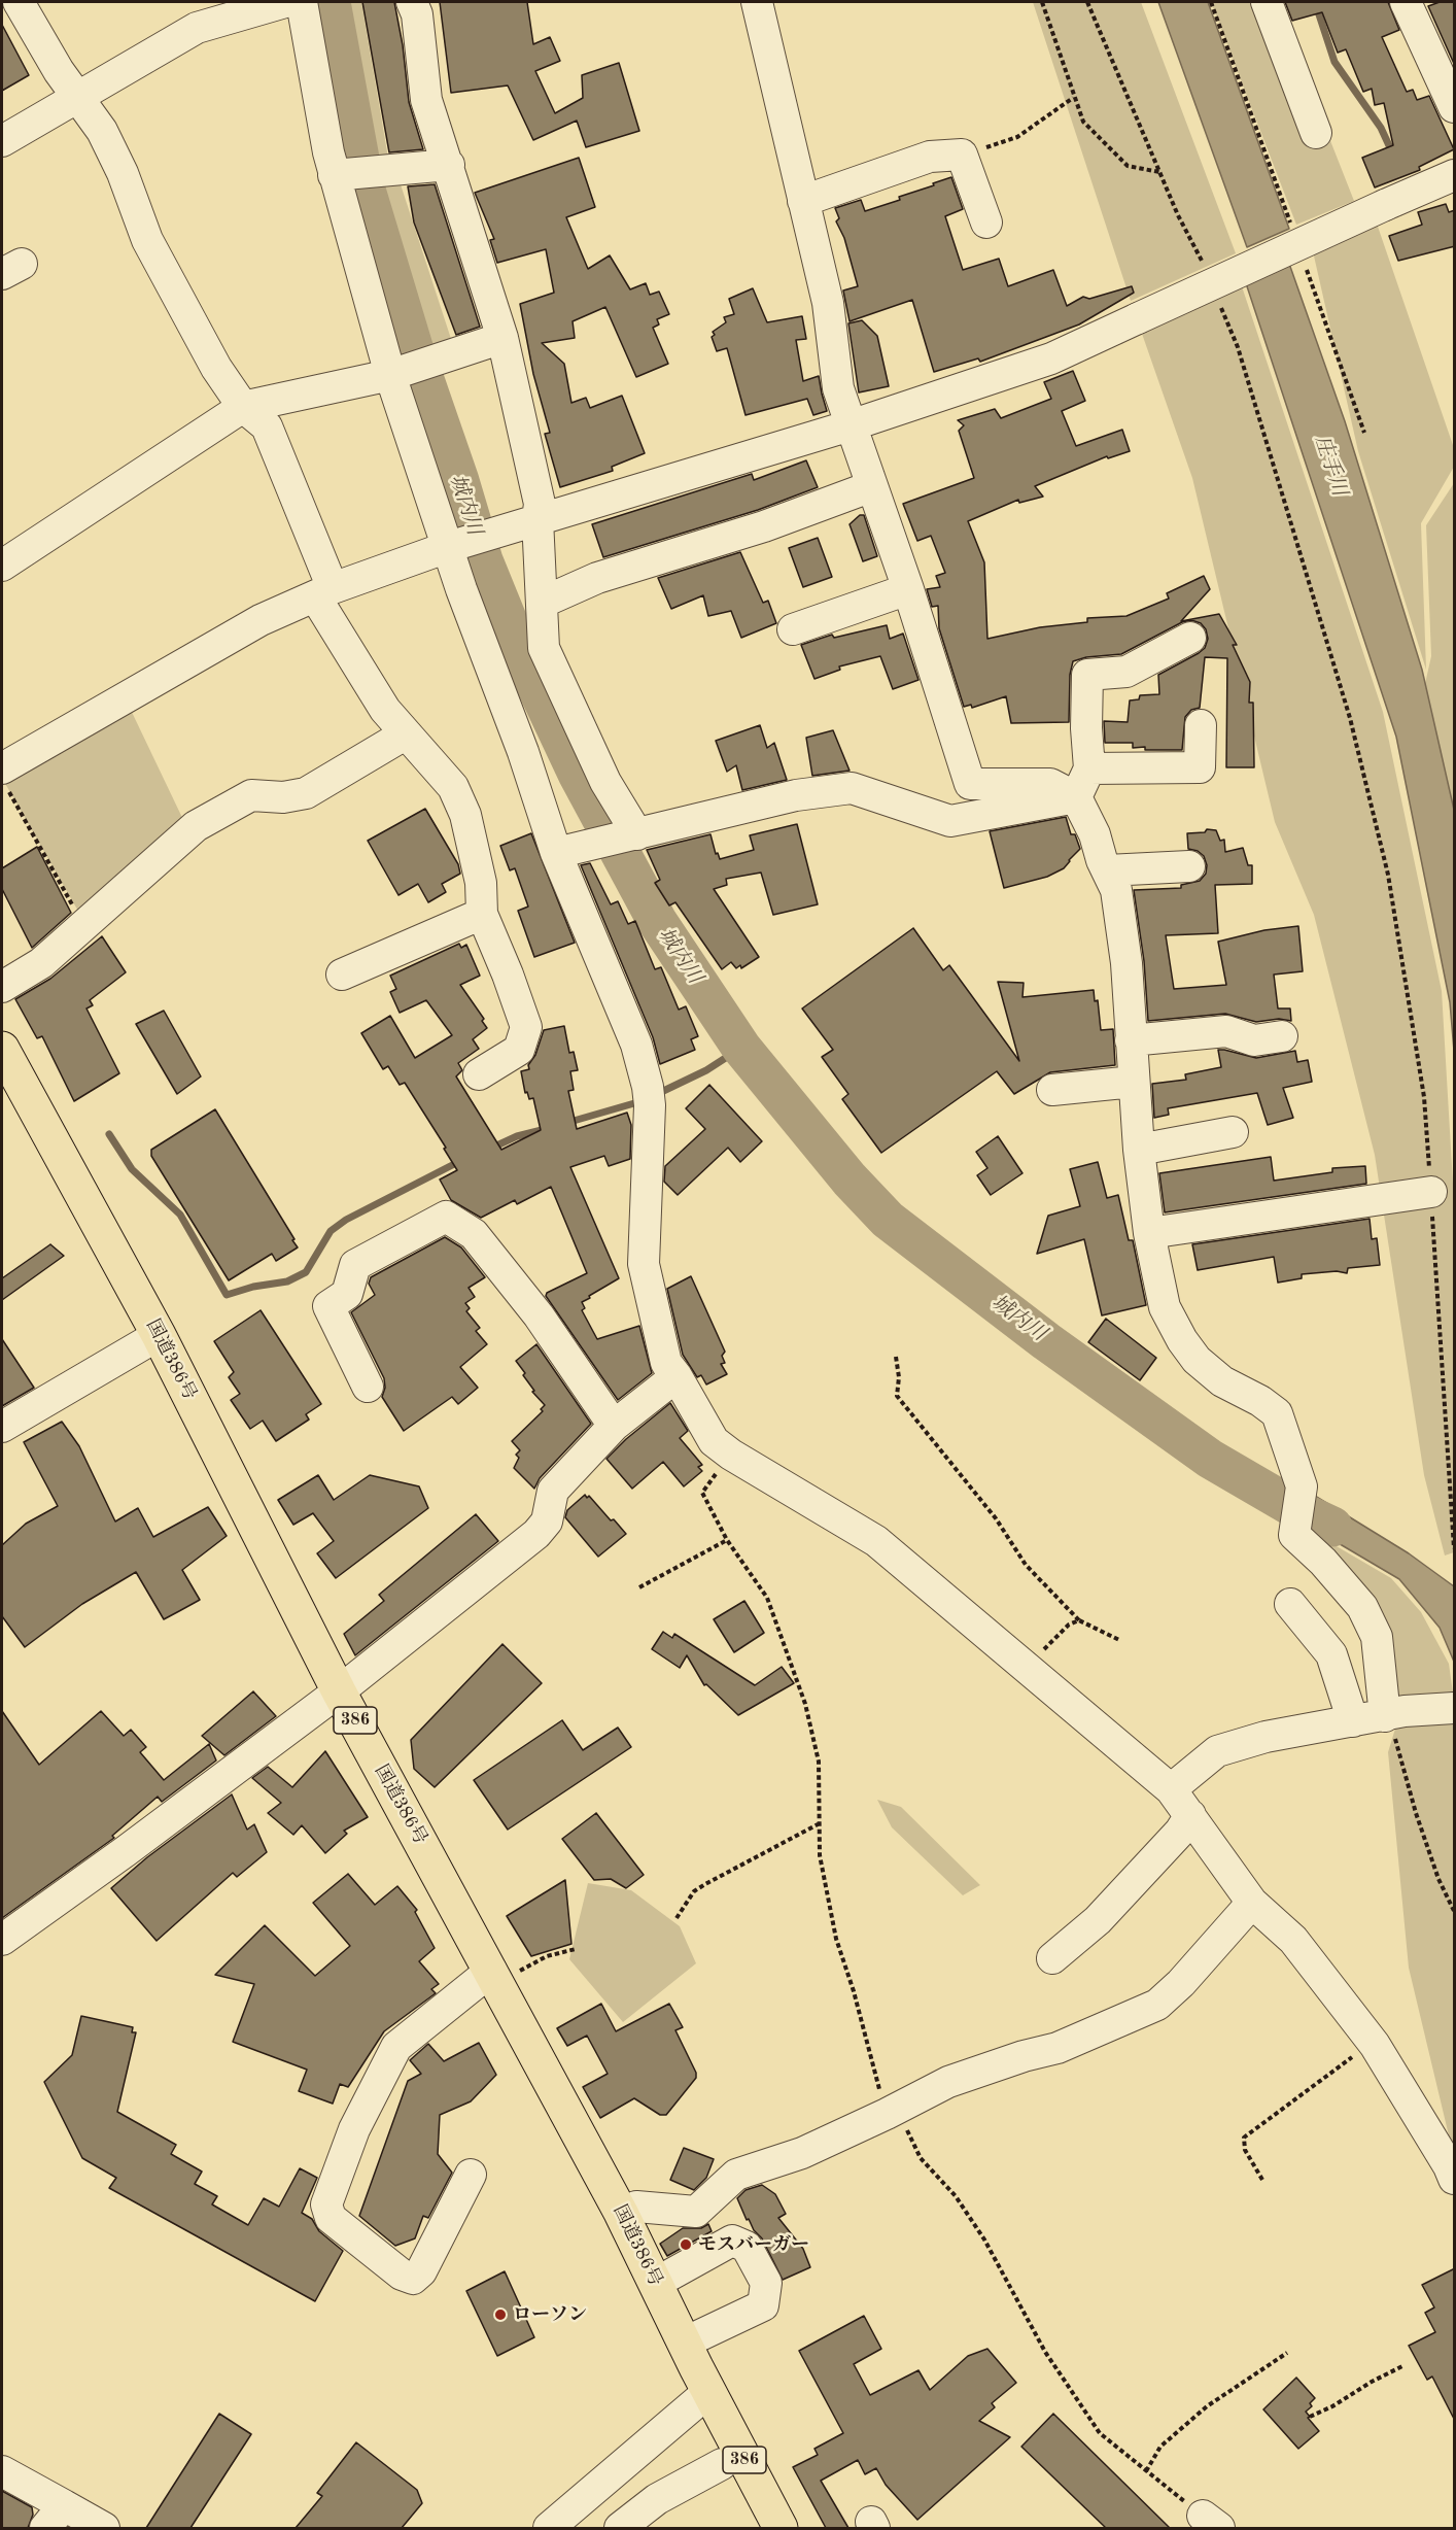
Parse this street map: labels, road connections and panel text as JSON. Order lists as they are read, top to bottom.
{
  "streets": {
    "highway": ["国道386号", "386"]
  },
  "water": ["庄手川", "城内川"],
  "places": ["モスバーガー", "ローソン"]
}
